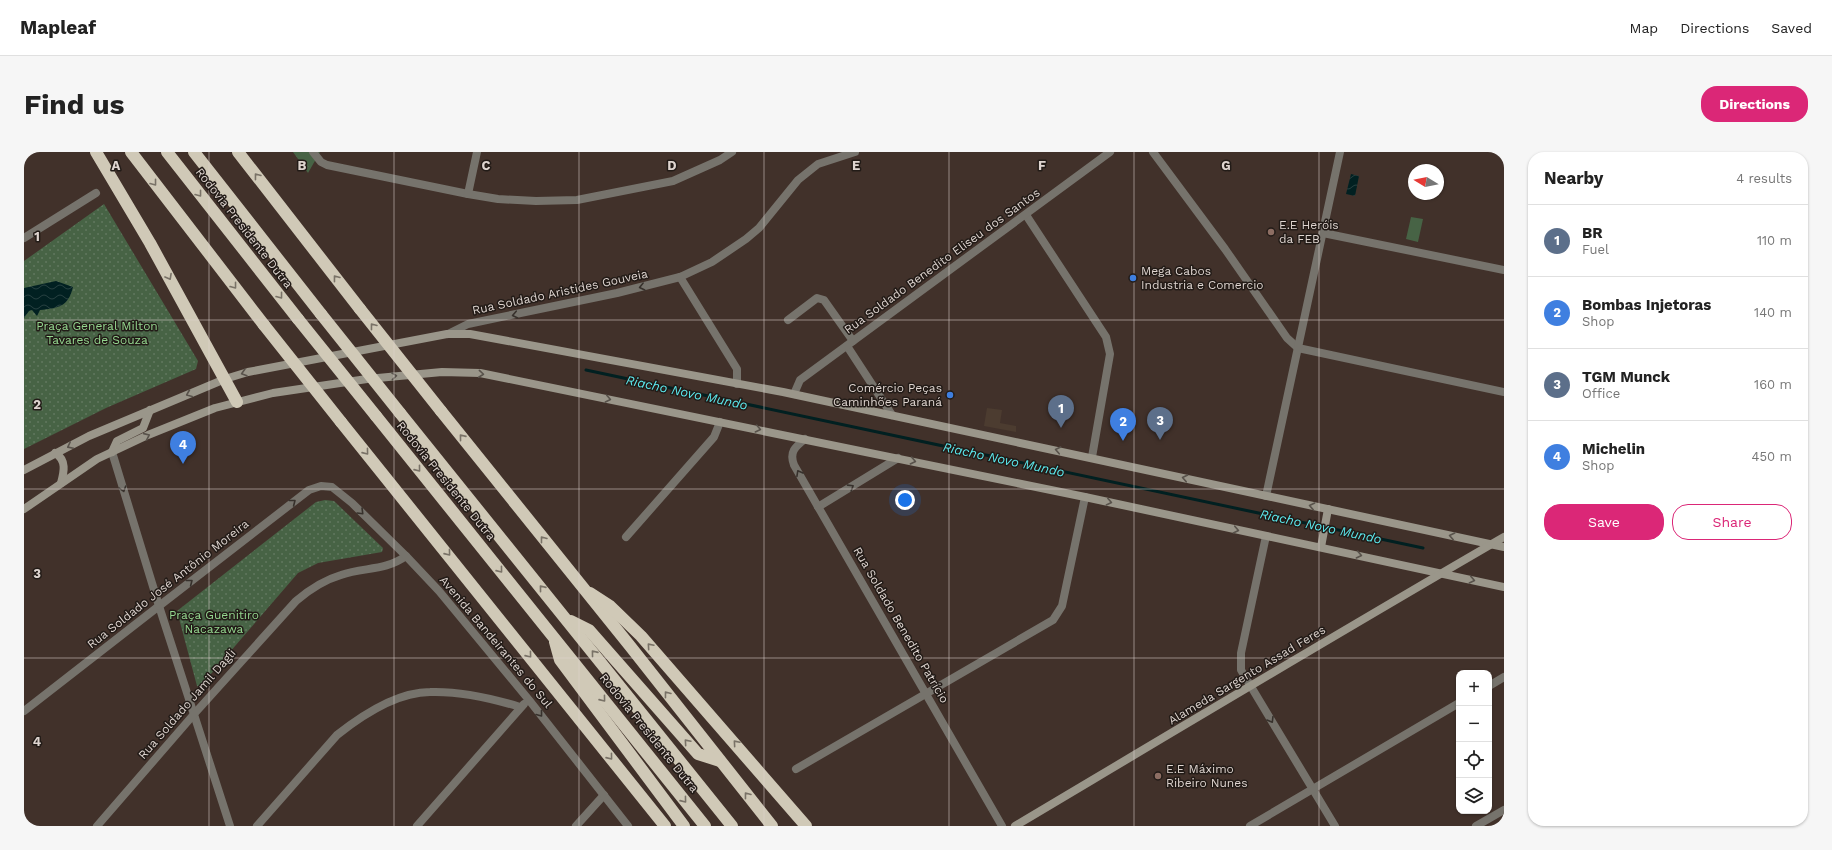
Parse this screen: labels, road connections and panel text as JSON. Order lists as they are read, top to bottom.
{
  "streets": {
    "highway": ["Rodovia Presidente Dutra"],
    "main road": ["Alameda Sargento Assad Feres"],
    "street": [
      "Rua Soldado Benedito Eliseu dos Santos",
      "Rua Soldado Aristides Gouveia",
      "Rua Soldado José Antônio Moreira",
      "Rua Soldado Benedito Patrício",
      "Avenida Bandeirantes do Sul",
      "Rua Soldado Jamil Dagli"
    ]
  },
  "crossings": [
    ["Rua Soldado José Antônio Moreira", "Avenida Bandeirantes do Sul"],
    ["Avenida Bandeirantes do Sul", "Rua Soldado Jamil Dagli"]
  ],
  "one_way": ["Rua Soldado Aristides Gouveia", "Rua Soldado José Antônio Moreira", "Avenida Bandeirantes do Sul"],
  "water": ["Riacho Novo Mundo"],
  "parks": ["Praça General Milton Tavares de Souza", "Praça Guenitiro Nacazawa"],
  "places": [
    "E.E Heróis da FEB",
    "Mega Cabos Industria e Comercio",
    "Comércio Peças Caminhões Paraná",
    "E.E Máximo Ribeiro Nunes"
  ],
  "north": "left",
  "page": {
    "header": "Mapleaf",
    "nav": ["Map", "Directions", "Saved"],
    "buttons": [
      "Directions",
      ["Save", "Share"]
    ],
    "title": "Find us",
    "heading": ["Nearby", "4 results"],
    "list": [
      {
        "mark": "1",
        "name": "BR",
        "note": "Fuel",
        "value": "110 m"
      },
      {
        "mark": "2",
        "name": "Bombas Injetoras",
        "note": "Shop",
        "value": "140 m"
      },
      {
        "mark": "3",
        "name": "TGM Munck",
        "note": "Office",
        "value": "160 m"
      },
      {
        "mark": "4",
        "name": "Michelin",
        "note": "Shop",
        "value": "450 m"
      }
    ],
    "pins": [
      "1",
      "3",
      "2",
      "4"
    ],
    "map_buttons": ["+", "−"]
  },
  "grid": {
    "columns": [
      "A",
      "B",
      "C",
      "D",
      "E",
      "F",
      "G"
    ],
    "rows": [
      "1",
      "2",
      "3",
      "4"
    ]
  }
}
